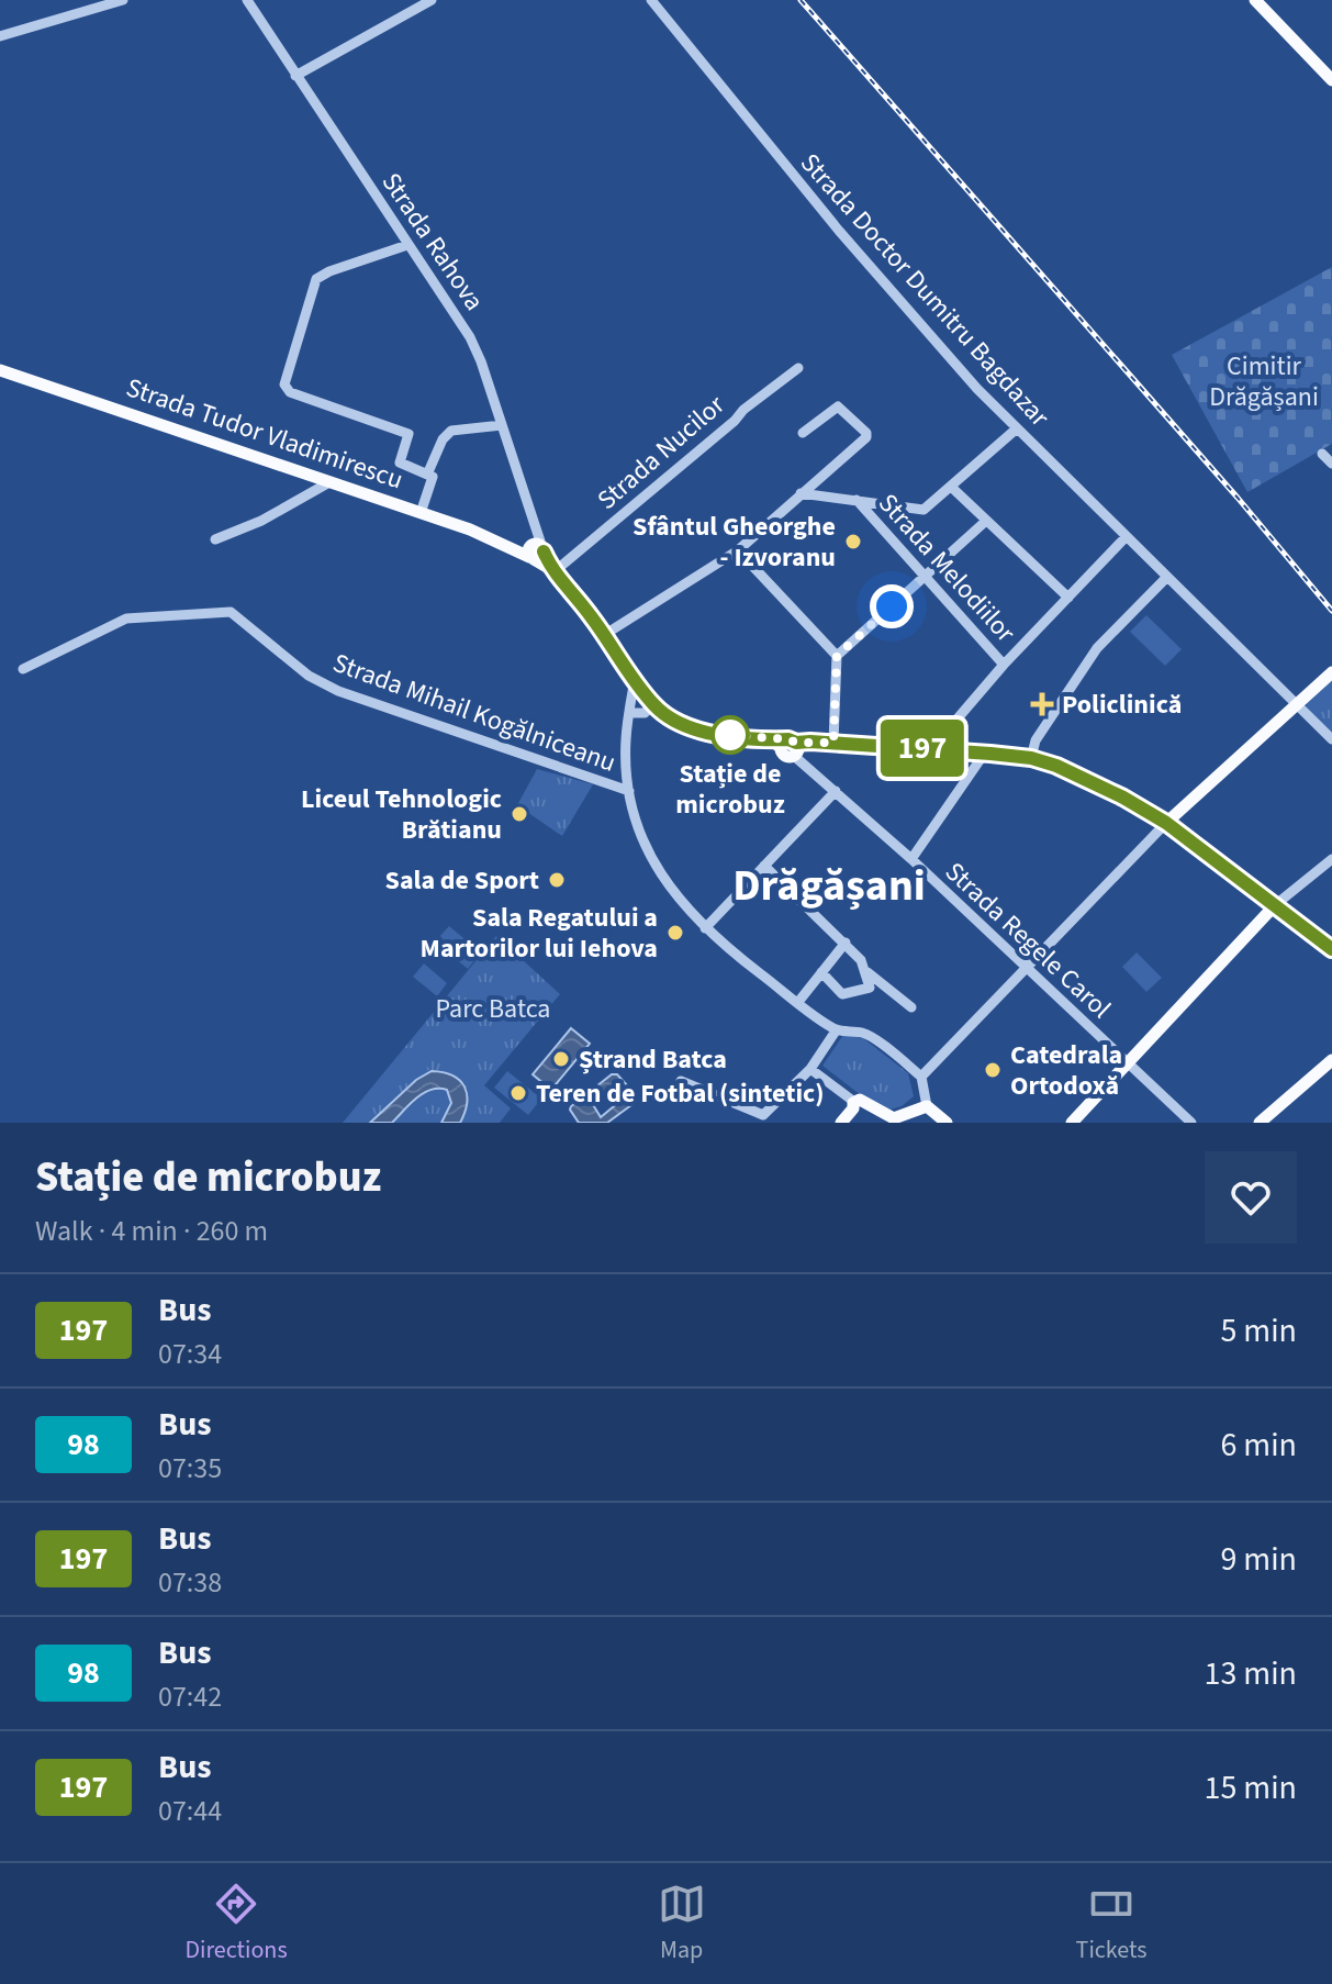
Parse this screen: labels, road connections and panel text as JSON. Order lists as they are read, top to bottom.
{
  "streets": {
    "main road": ["Strada Tudor Vladimirescu"],
    "street": [
      "Strada Rahova",
      "Strada Doctor Dumitru Bagdazar",
      "Strada Nucilor",
      "Strada Melodiilor",
      "Strada Mihail Kogălniceanu",
      "Strada Regele Carol"
    ]
  },
  "crossings": [
    ["Strada Rahova", "Strada Tudor Vladimirescu"]
  ],
  "districts": ["Drăgășani"],
  "parks": ["Cimitir Drăgășani", "Parc Batca"],
  "places": {
    "other": [
      "Sfântul Gheorghe - Izvoranu",
      "Stație de microbuz",
      "Liceul Tehnologic Brătianu",
      "Sala de Sport",
      "Sala Regatului a Martorilor lui Iehova",
      "Ștrand Batca",
      "Catedrala Ortodoxă",
      "Teren de Fotbal (sintetic)"
    ],
    "health": ["Policlinică"]
  },
  "lines": ["bus line 197"],
  "page": {
    "on_map": "197",
    "heading": ["Stație de microbuz", "Walk · 4 min · 260 m"],
    "list": [
      {
        "mark": "197",
        "name": "Bus",
        "note": "07:34",
        "value": "5 min"
      },
      {
        "mark": "98",
        "name": "Bus",
        "note": "07:35",
        "value": "6 min"
      },
      {
        "mark": "197",
        "name": "Bus",
        "note": "07:38",
        "value": "9 min"
      },
      {
        "mark": "98",
        "name": "Bus",
        "note": "07:42",
        "value": "13 min"
      },
      {
        "mark": "197",
        "name": "Bus",
        "note": "07:44",
        "value": "15 min"
      }
    ],
    "tabs": ["Directions", "Map", "Tickets"]
  }
}
